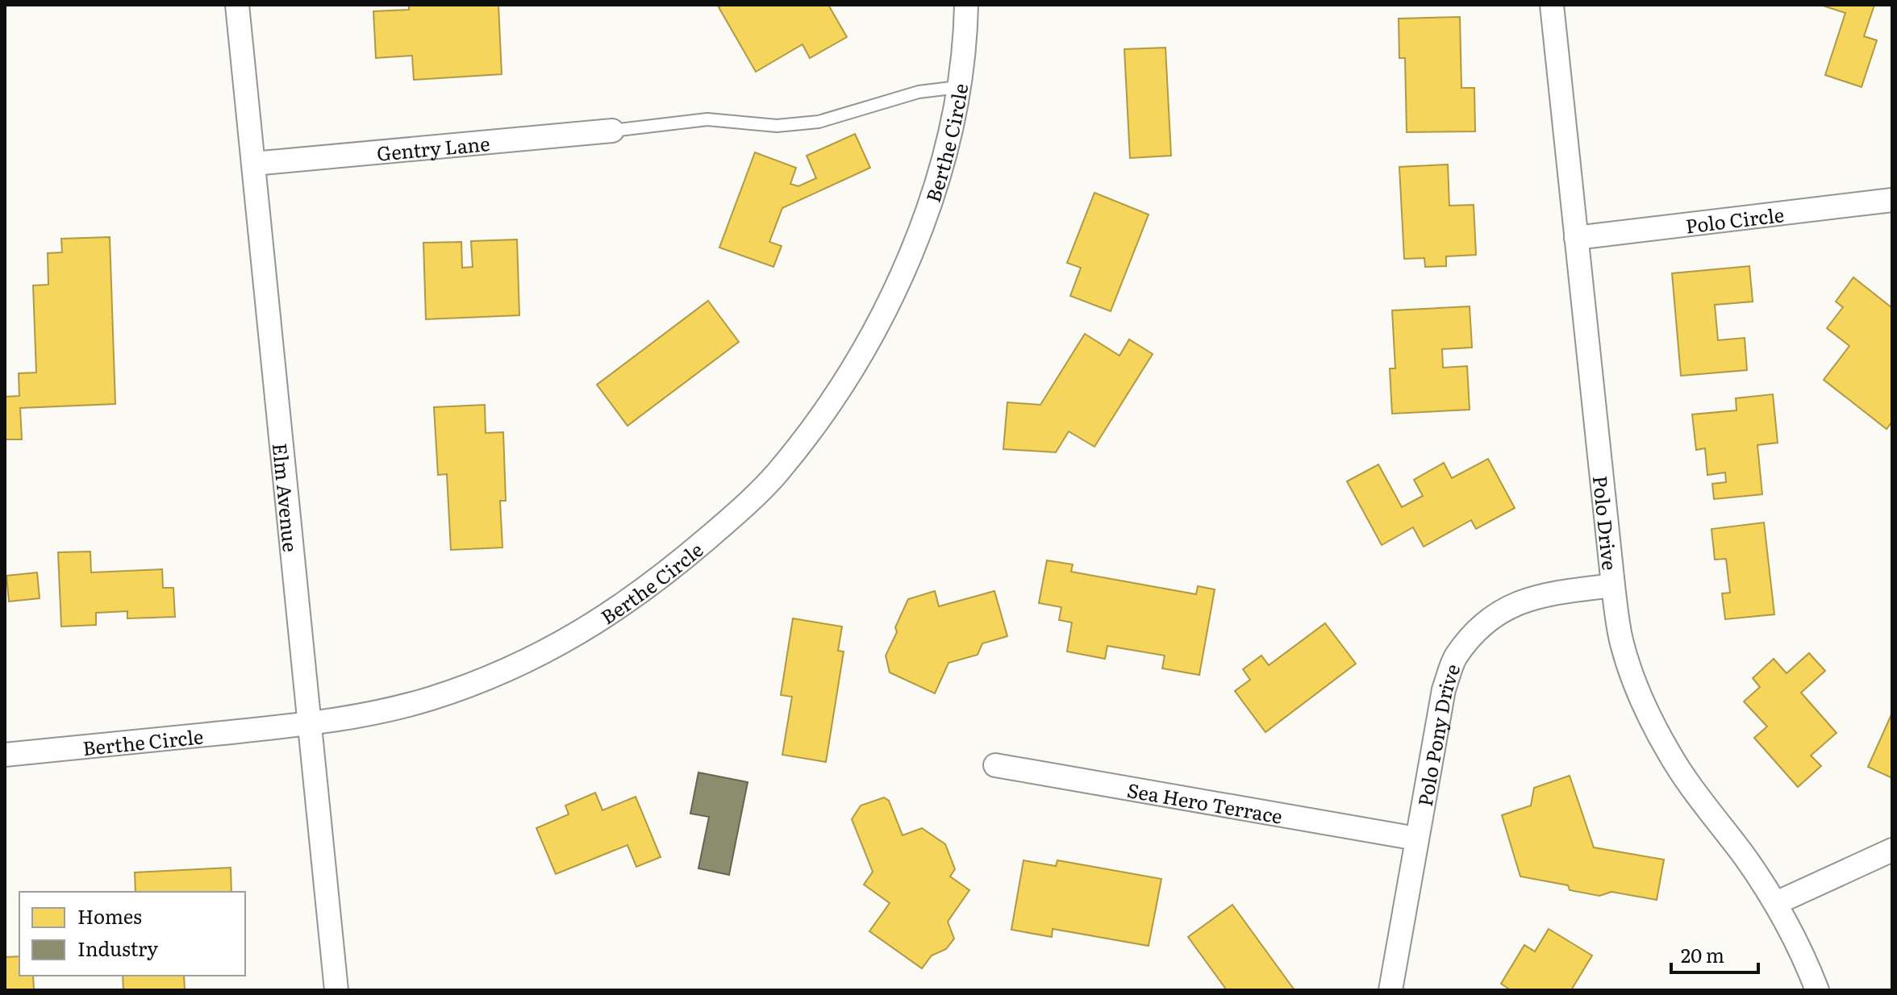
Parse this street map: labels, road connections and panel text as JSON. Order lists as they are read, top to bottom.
{
  "streets": {
    "street": [
      "Berthe Circle",
      "Gentry Lane",
      "Polo Circle",
      "Elm Avenue",
      "Polo Drive",
      "Polo Pony Drive",
      "Sea Hero Terrace"
    ]
  },
  "crossings": [
    ["Berthe Circle", "Elm Avenue"],
    ["Gentry Lane", "Elm Avenue"],
    ["Polo Circle", "Polo Drive"],
    ["Polo Drive", "Polo Pony Drive"],
    ["Polo Pony Drive", "Sea Hero Terrace"]
  ],
  "legend": ["Homes", "Industry"],
  "scale_bar": "20 m"
}
